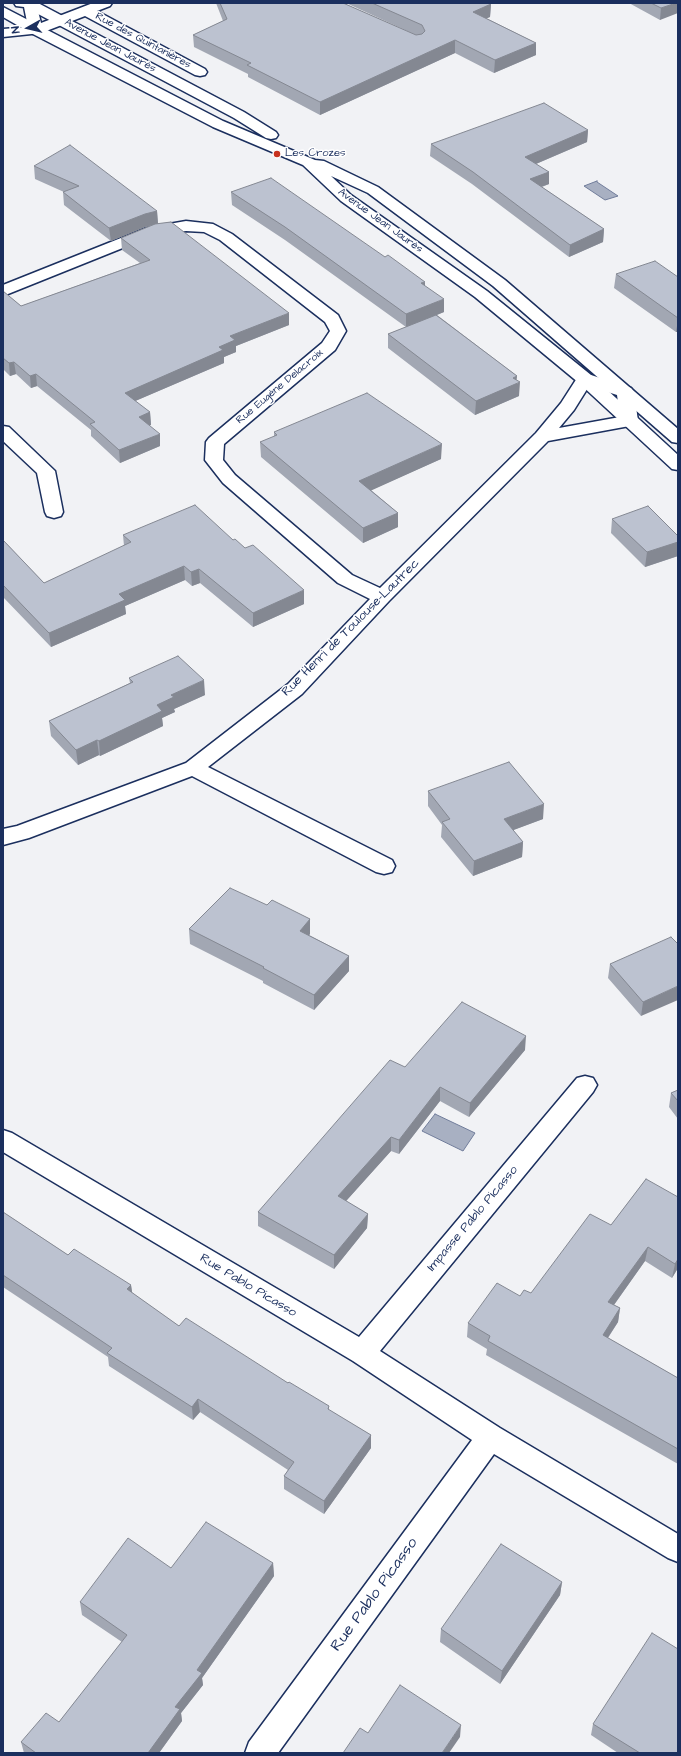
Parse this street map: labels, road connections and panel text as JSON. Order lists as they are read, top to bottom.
{
  "streets": {
    "street": [
      "Rue des Quintanières",
      "Avenue Jean Jaurès",
      "Rue Eugène Delacroix",
      "Rue Henri de Toulouse-Lautrec",
      "Impasse Pablo Picasso",
      "Rue Pablo Picasso"
    ]
  },
  "crossings": [
    ["Rue des Quintanières", "Avenue Jean Jaurès"],
    ["Avenue Jean Jaurès", "Rue Henri de Toulouse-Lautrec"],
    ["Rue Eugène Delacroix", "Rue Henri de Toulouse-Lautrec"],
    ["Impasse Pablo Picasso", "Rue Pablo Picasso"]
  ],
  "places": ["Les Crozes"],
  "north": "left"
}
